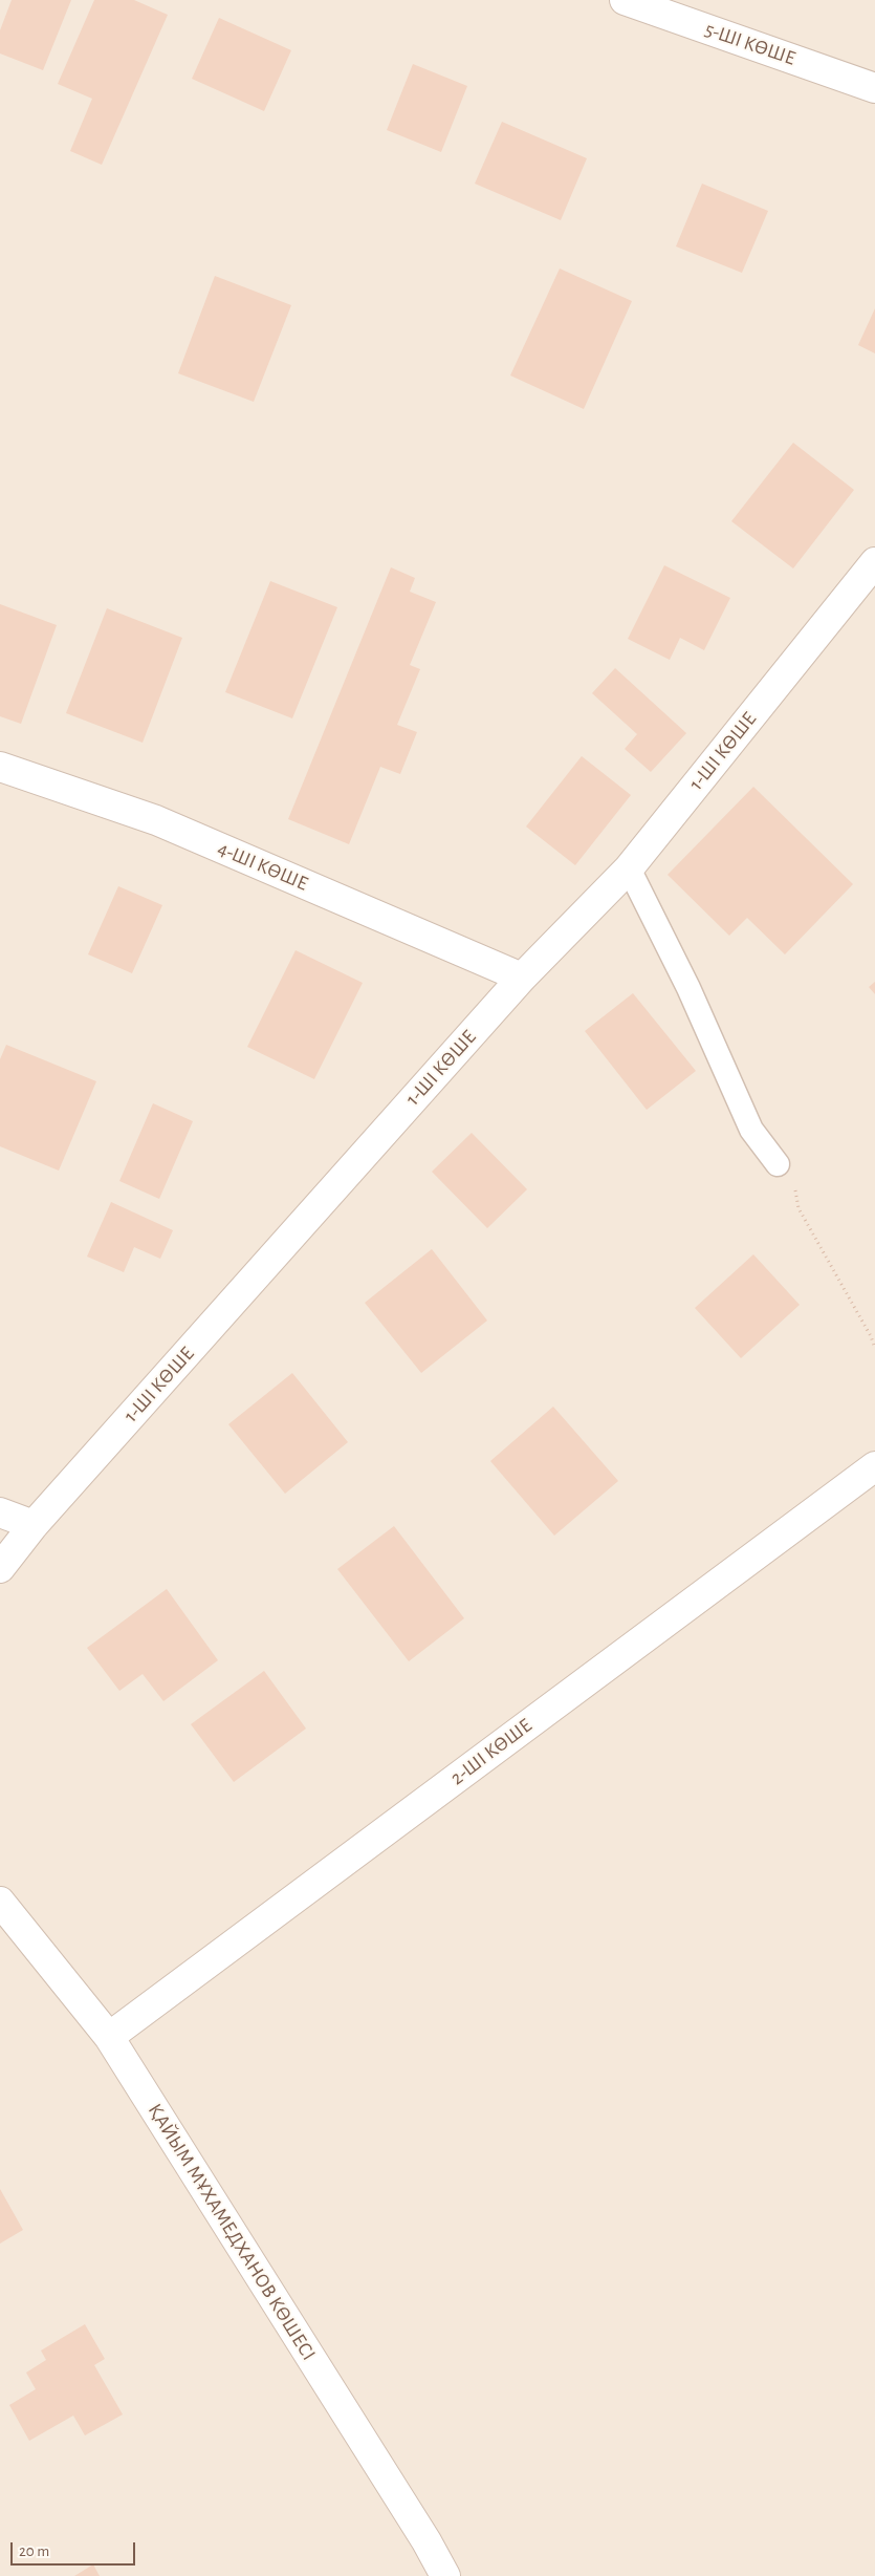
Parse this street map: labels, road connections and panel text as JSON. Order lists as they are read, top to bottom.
{
  "streets": {
    "street": [
      "5-ШI КӨШЕ",
      "1-ШІ КӨШЕ",
      "4-ШI КӨШЕ",
      "2-ШІ КӨШЕ",
      "ҚАЙЫМ МҰХАМЕДХАНОВ КӨШЕСI"
    ]
  },
  "crossings": [
    ["1-ШІ КӨШЕ", "4-ШI КӨШЕ"],
    ["2-ШІ КӨШЕ", "ҚАЙЫМ МҰХАМЕДХАНОВ КӨШЕСI"]
  ],
  "scale_bar": "20 m"
}
